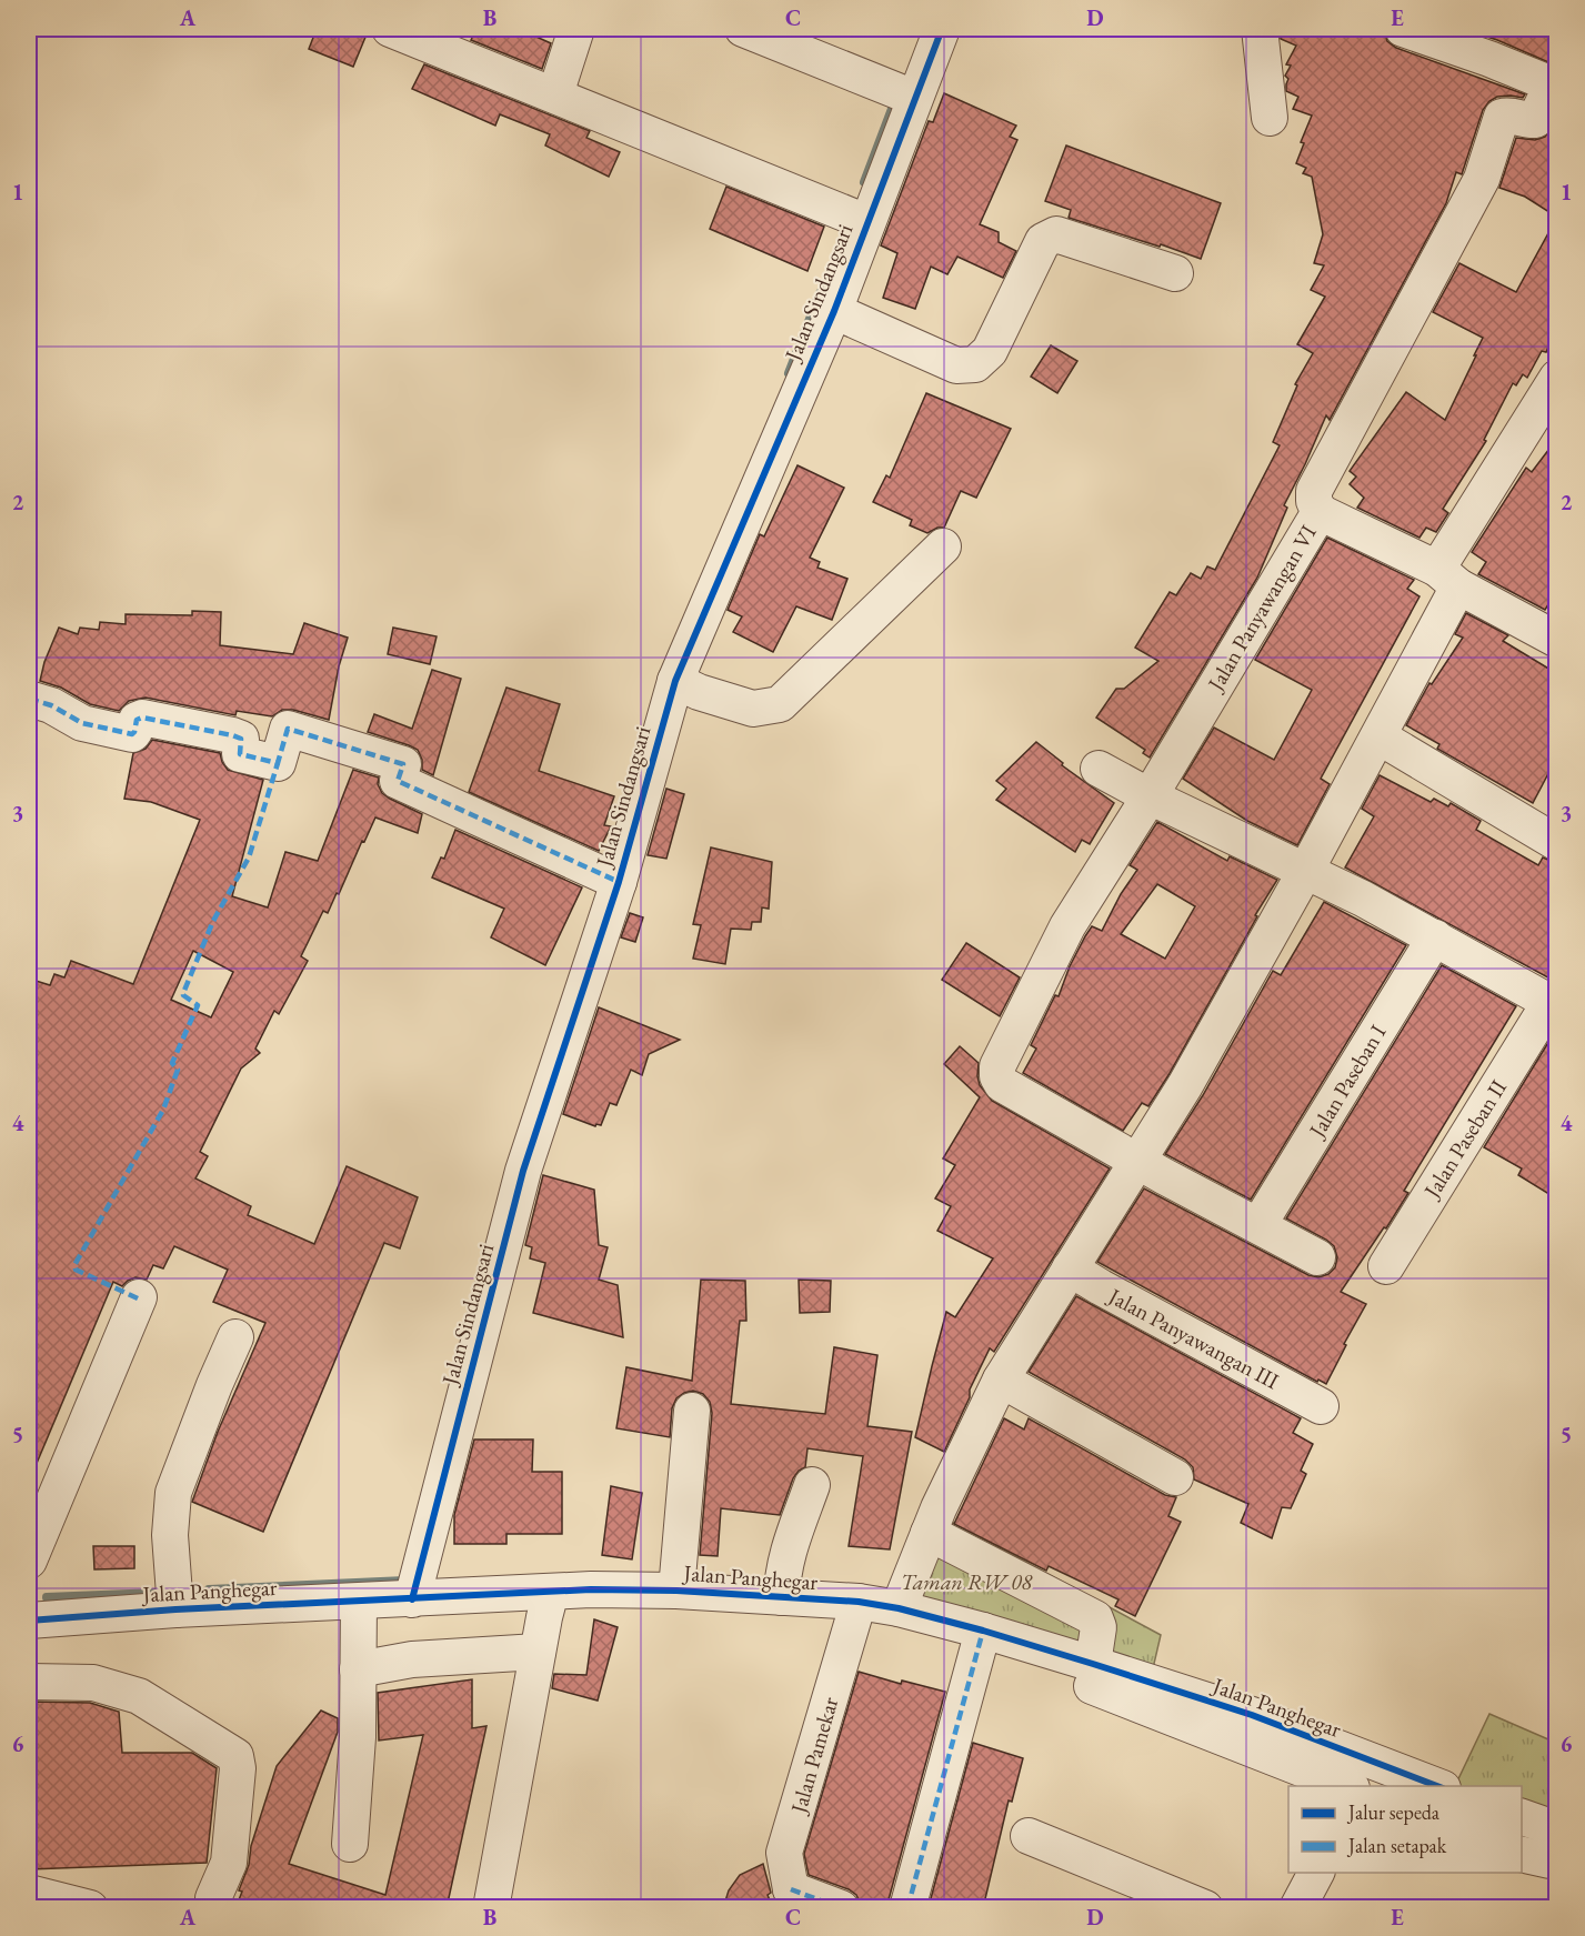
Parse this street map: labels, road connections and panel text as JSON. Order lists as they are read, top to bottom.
{
  "streets": {
    "street": [
      "Jalan Sindangsari",
      "Jalan Panyawangan VI",
      "Jalan Paseban I",
      "Jalan Paseban II",
      "Jalan Panyawangan III",
      "Jalan Panghegar",
      "Jalan Pamekar"
    ]
  },
  "crossings": [
    ["Jalan Sindangsari", "Jalan Panghegar"],
    ["Jalan Panyawangan VI", "Jalan Paseban I"],
    ["Jalan Panghegar", "Jalan Pamekar"]
  ],
  "parks": ["Taman RW 08"],
  "legend": ["Jalur sepeda", "Jalan setapak"],
  "grid": {
    "columns": [
      "A",
      "B",
      "C",
      "D",
      "E"
    ],
    "rows": [
      "1",
      "2",
      "3",
      "4",
      "5",
      "6"
    ]
  }
}
